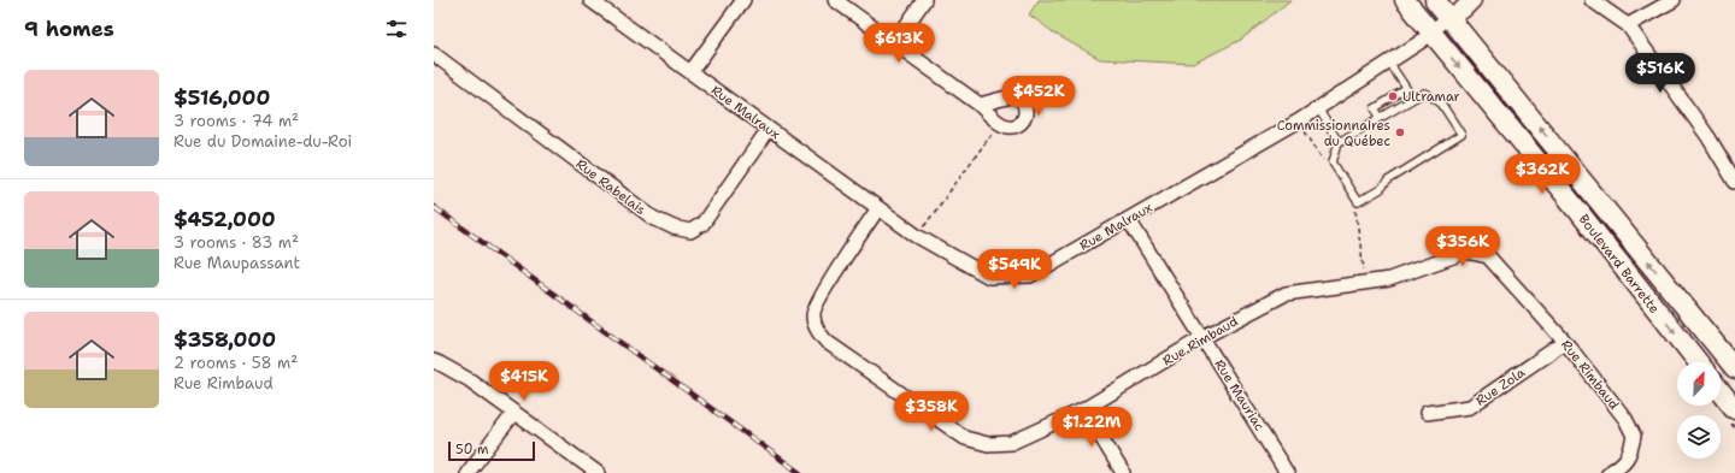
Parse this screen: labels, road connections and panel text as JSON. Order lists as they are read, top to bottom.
{
  "streets": {
    "main road": ["Boulevard Barrette"],
    "street": [
      "Rue Malraux",
      "Rue Rabelais",
      "Rue Rimbaud",
      "Rue Zola",
      "Rue Mauriac"
    ]
  },
  "crossings": [
    ["Rue Malraux", "Rue Rabelais"],
    ["Rue Malraux", "Boulevard Barrette"],
    ["Rue Malraux", "Rue Rimbaud"],
    ["Rue Malraux", "Rue Mauriac"],
    ["Rue Rimbaud", "Rue Zola"],
    ["Rue Rimbaud", "Rue Mauriac"]
  ],
  "places": ["Ultramar", "Commissionnaires du Québec"],
  "scale_bar": "50 m",
  "north": "top right",
  "page": {
    "heading": "9 homes",
    "price": [
      "$613K",
      "$516K",
      "$452K",
      "$362K",
      "$356K",
      "$549K",
      "$415K",
      "$358K",
      "$1.22M"
    ],
    "list": [
      {
        "name": "$516,000",
        "note": "3 rooms · 74 m² · Rue du Domaine-du-Roi"
      },
      {
        "name": "$452,000",
        "note": "3 rooms · 83 m² · Rue Maupassant"
      },
      {
        "name": "$358,000",
        "note": "2 rooms · 58 m² · Rue Rimbaud"
      }
    ],
    "scale": "50 m"
  }
}
